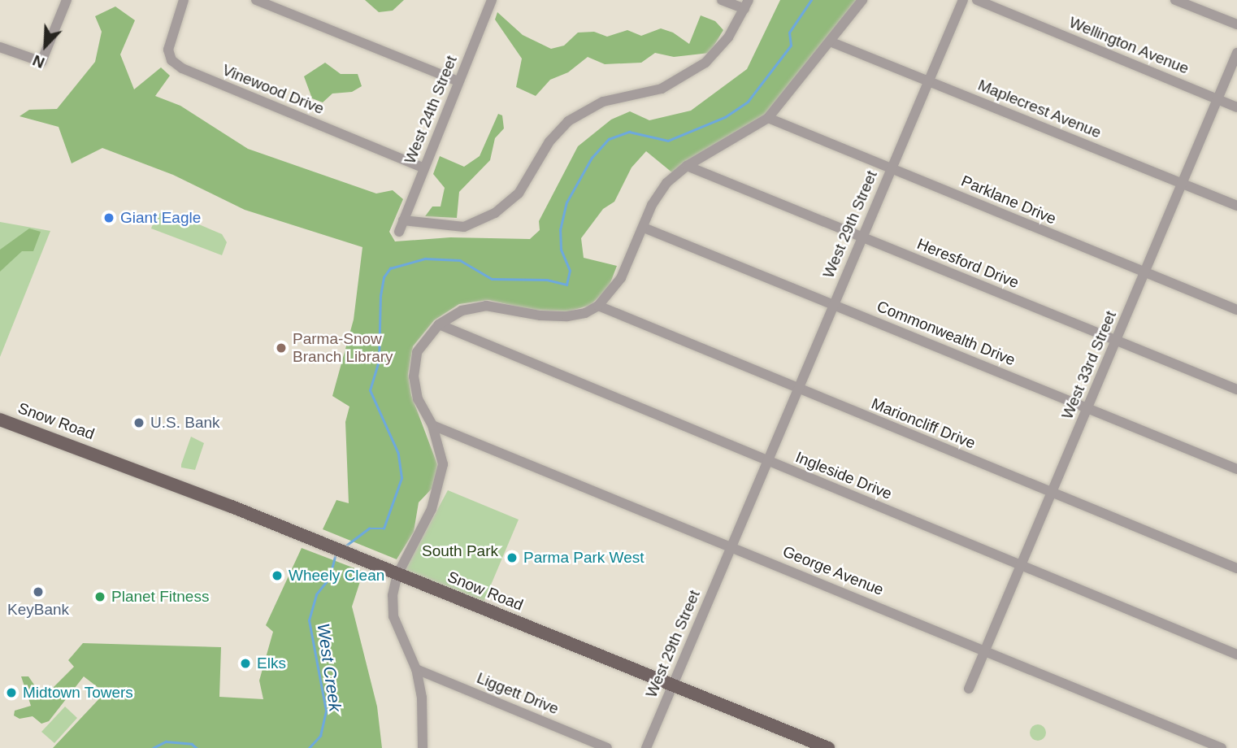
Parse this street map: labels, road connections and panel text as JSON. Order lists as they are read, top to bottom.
{
  "streets": {
    "main road": ["Snow Road"],
    "street": [
      "Wellington Avenue",
      "Vinewood Drive",
      "Maplecrest Avenue",
      "West 24th Street",
      "Parklane Drive",
      "West 29th Street",
      "Heresford Drive",
      "Commonwealth Drive",
      "West 33rd Street",
      "Marioncliff Drive",
      "Ingleside Drive",
      "George Avenue",
      "Liggett Drive"
    ]
  },
  "crossings": [
    ["Wellington Avenue", "West 33rd Street"],
    ["Vinewood Drive", "West 24th Street"],
    ["Maplecrest Avenue", "West 29th Street"],
    ["Maplecrest Avenue", "West 33rd Street"],
    ["Parklane Drive", "West 29th Street"],
    ["Parklane Drive", "West 33rd Street"],
    ["West 29th Street", "Heresford Drive"],
    ["West 29th Street", "Commonwealth Drive"],
    ["West 29th Street", "Snow Road"],
    ["West 29th Street", "Marioncliff Drive"],
    ["West 29th Street", "Ingleside Drive"],
    ["West 29th Street", "George Avenue"],
    ["Heresford Drive", "West 33rd Street"],
    ["Commonwealth Drive", "West 33rd Street"],
    ["West 33rd Street", "Marioncliff Drive"],
    ["West 33rd Street", "Ingleside Drive"],
    ["West 33rd Street", "George Avenue"]
  ],
  "water": ["West Creek"],
  "parks": ["South Park"],
  "places": [
    "Giant Eagle",
    "Parma-Snow Branch Library",
    "U.S. Bank",
    "Parma Park West",
    "Wheely Clean",
    "KeyBank",
    "Planet Fitness",
    "Elks",
    "Midtown Towers"
  ],
  "north": "bottom left"
}
